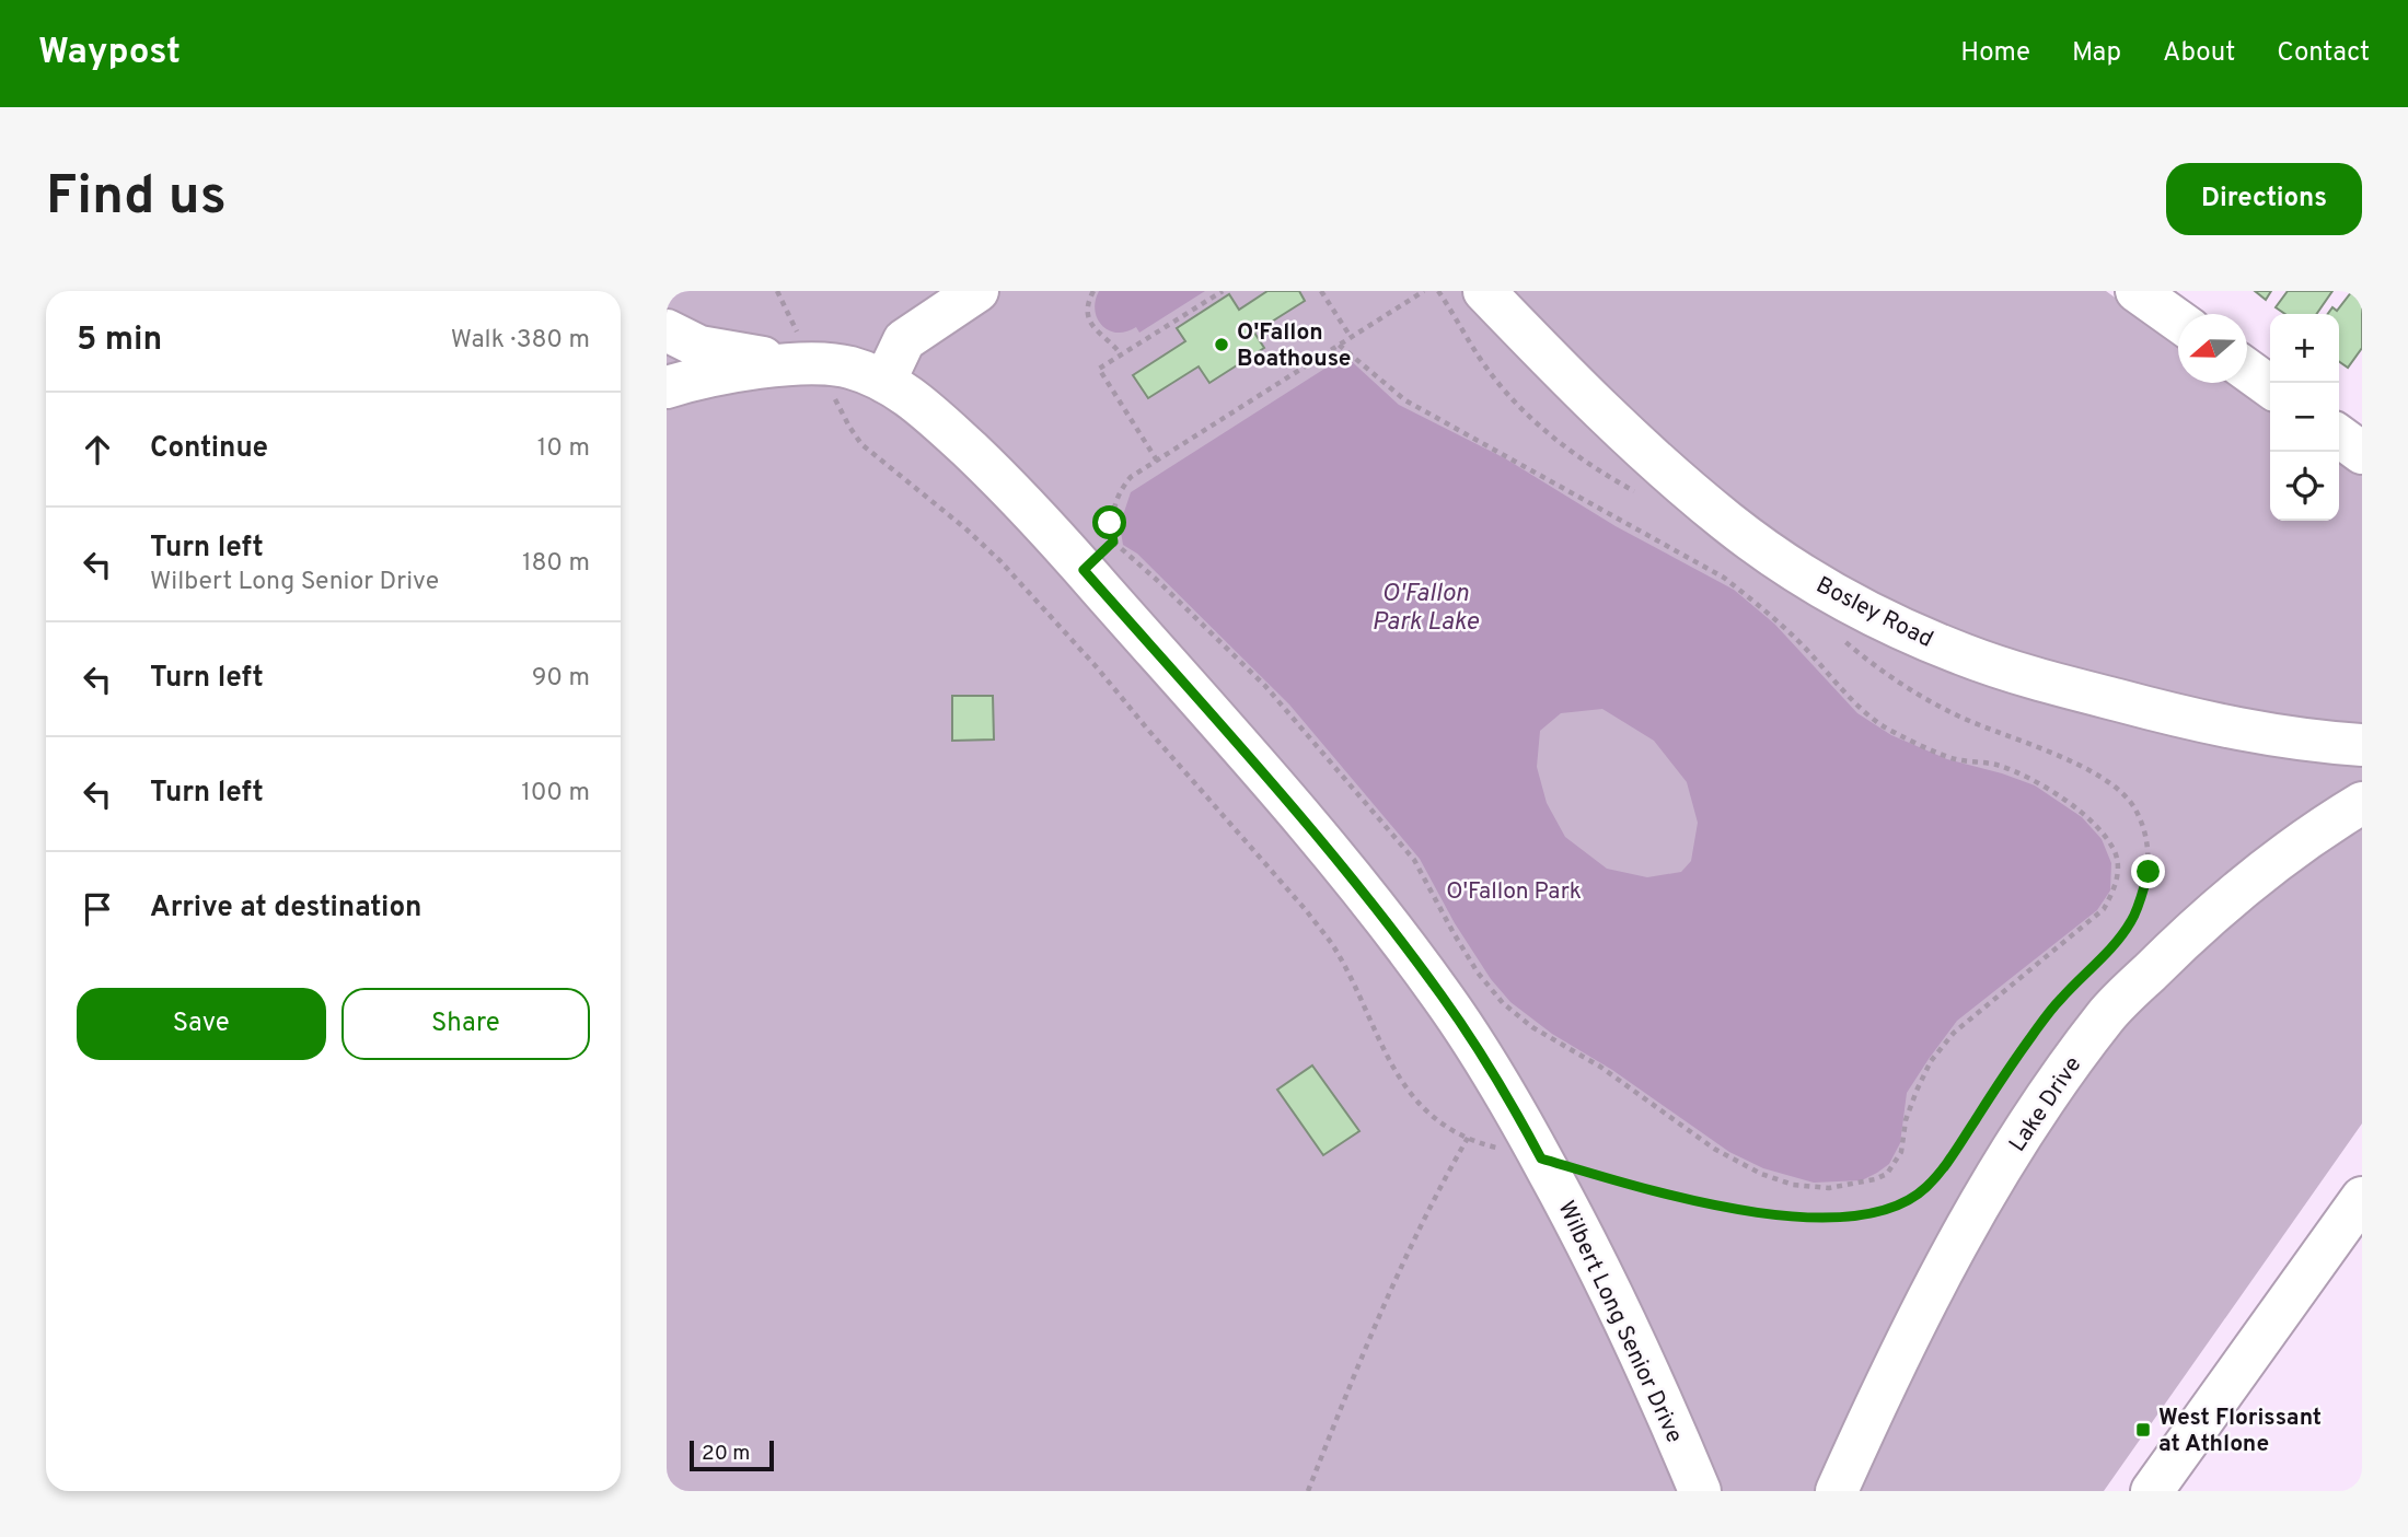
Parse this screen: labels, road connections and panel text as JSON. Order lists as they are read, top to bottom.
{
  "streets": {
    "street": ["Bosley Road", "Lake Drive", "Wilbert Long Senior Drive"]
  },
  "water": ["O'Fallon Park Lake"],
  "parks": ["O'Fallon Park"],
  "places": {
    "other": ["O'Fallon Boathouse"],
    "transit": ["West Florissant at Athlone"]
  },
  "scale_bar": "20 m",
  "north": "left",
  "page": {
    "header": "Waypost",
    "nav": [
      "Home",
      "Map",
      "About",
      "Contact"
    ],
    "buttons": [
      "Directions",
      ["Save", "Share"]
    ],
    "title": "Find us",
    "heading": ["5 min", "Walk · 380 m"],
    "map_buttons": ["+", "−"],
    "list": [
      ["Continue", "10 m"],
      ["Turn left", "Wilbert Long Senior Drive", "180 m"],
      ["Turn left", "90 m"],
      ["Turn left", "100 m"],
      "Arrive at destination"
    ],
    "scale": "20 m"
  }
}
